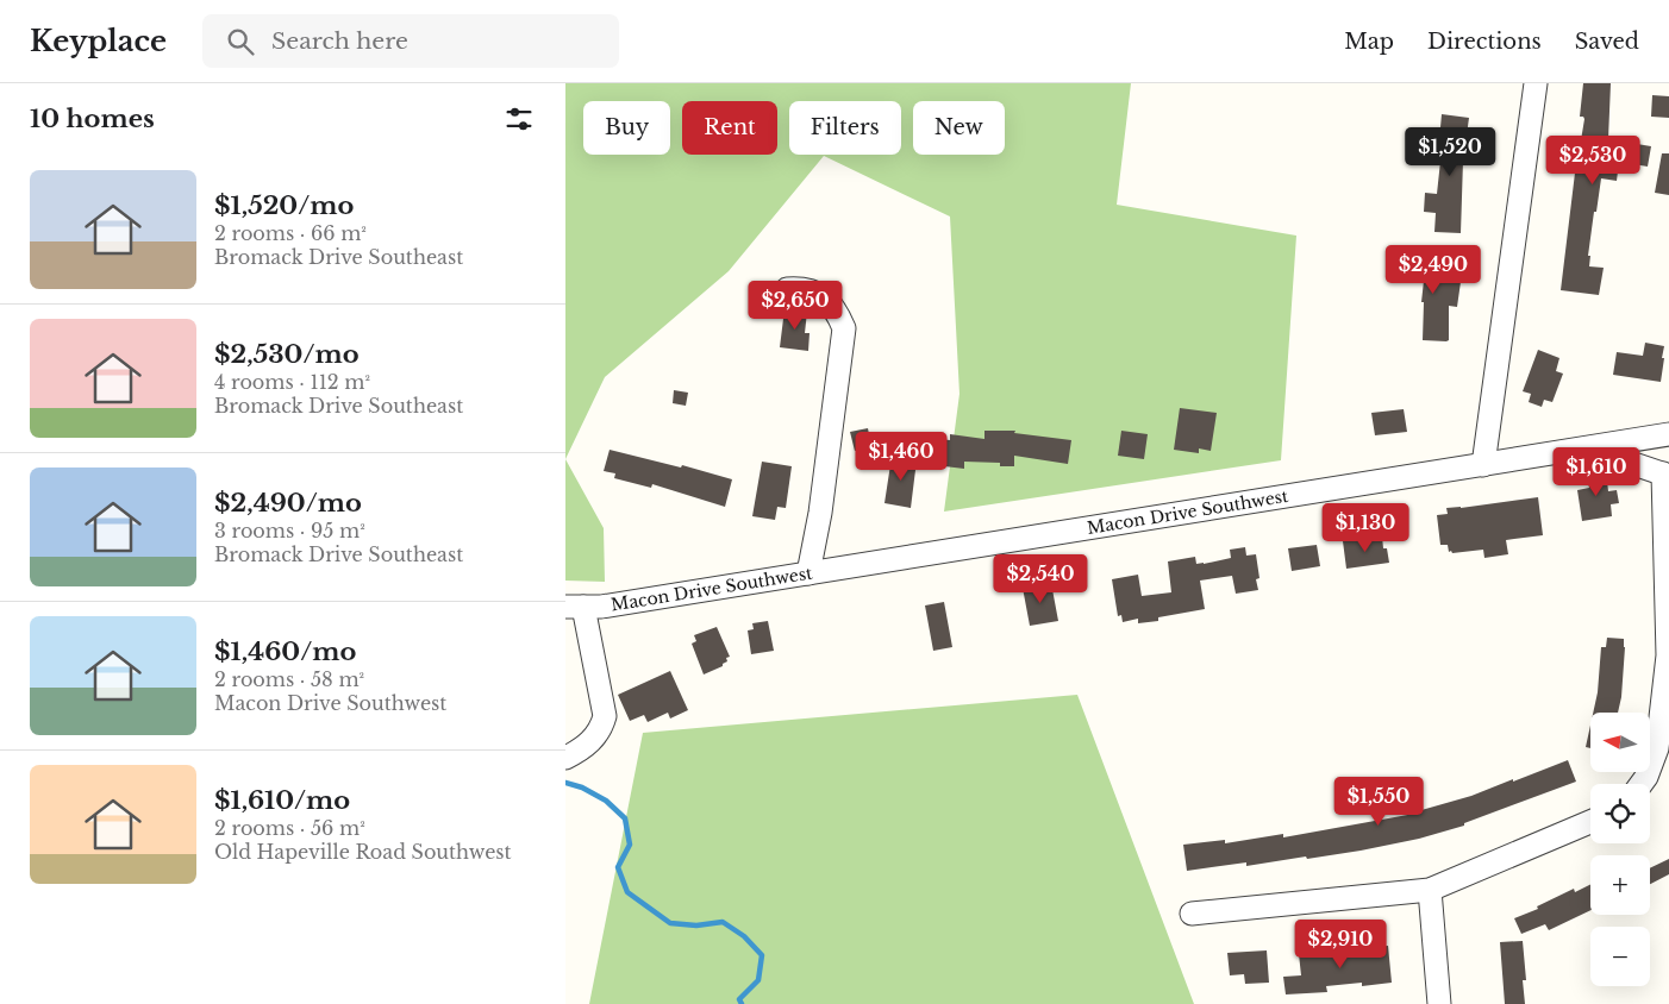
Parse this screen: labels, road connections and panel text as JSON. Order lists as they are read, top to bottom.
{
  "streets": {
    "street": ["Macon Drive Southwest"]
  },
  "north": "left",
  "page": {
    "header": "Keyplace",
    "search": "Search here",
    "nav": ["Map", "Directions", "Saved"],
    "heading": "10 homes",
    "chip": [
      "Buy",
      "Rent",
      "Filters",
      "New"
    ],
    "price": [
      "$1,520",
      "$2,530",
      "$2,490",
      "$2,650",
      "$1,460",
      "$1,610",
      "$1,130",
      "$2,540",
      "$1,550",
      "$2,910"
    ],
    "list": [
      {
        "name": "$1,520/mo",
        "note": "2 rooms · 66 m² · Bromack Drive Southeast"
      },
      {
        "name": "$2,530/mo",
        "note": "4 rooms · 112 m² · Bromack Drive Southeast"
      },
      {
        "name": "$2,490/mo",
        "note": "3 rooms · 95 m² · Bromack Drive Southeast"
      },
      {
        "name": "$1,460/mo",
        "note": "2 rooms · 58 m² · Macon Drive Southwest"
      },
      {
        "name": "$1,610/mo",
        "note": "2 rooms · 56 m² · Old Hapeville Road Southwest"
      }
    ],
    "map_buttons": ["+", "−"]
  }
}
